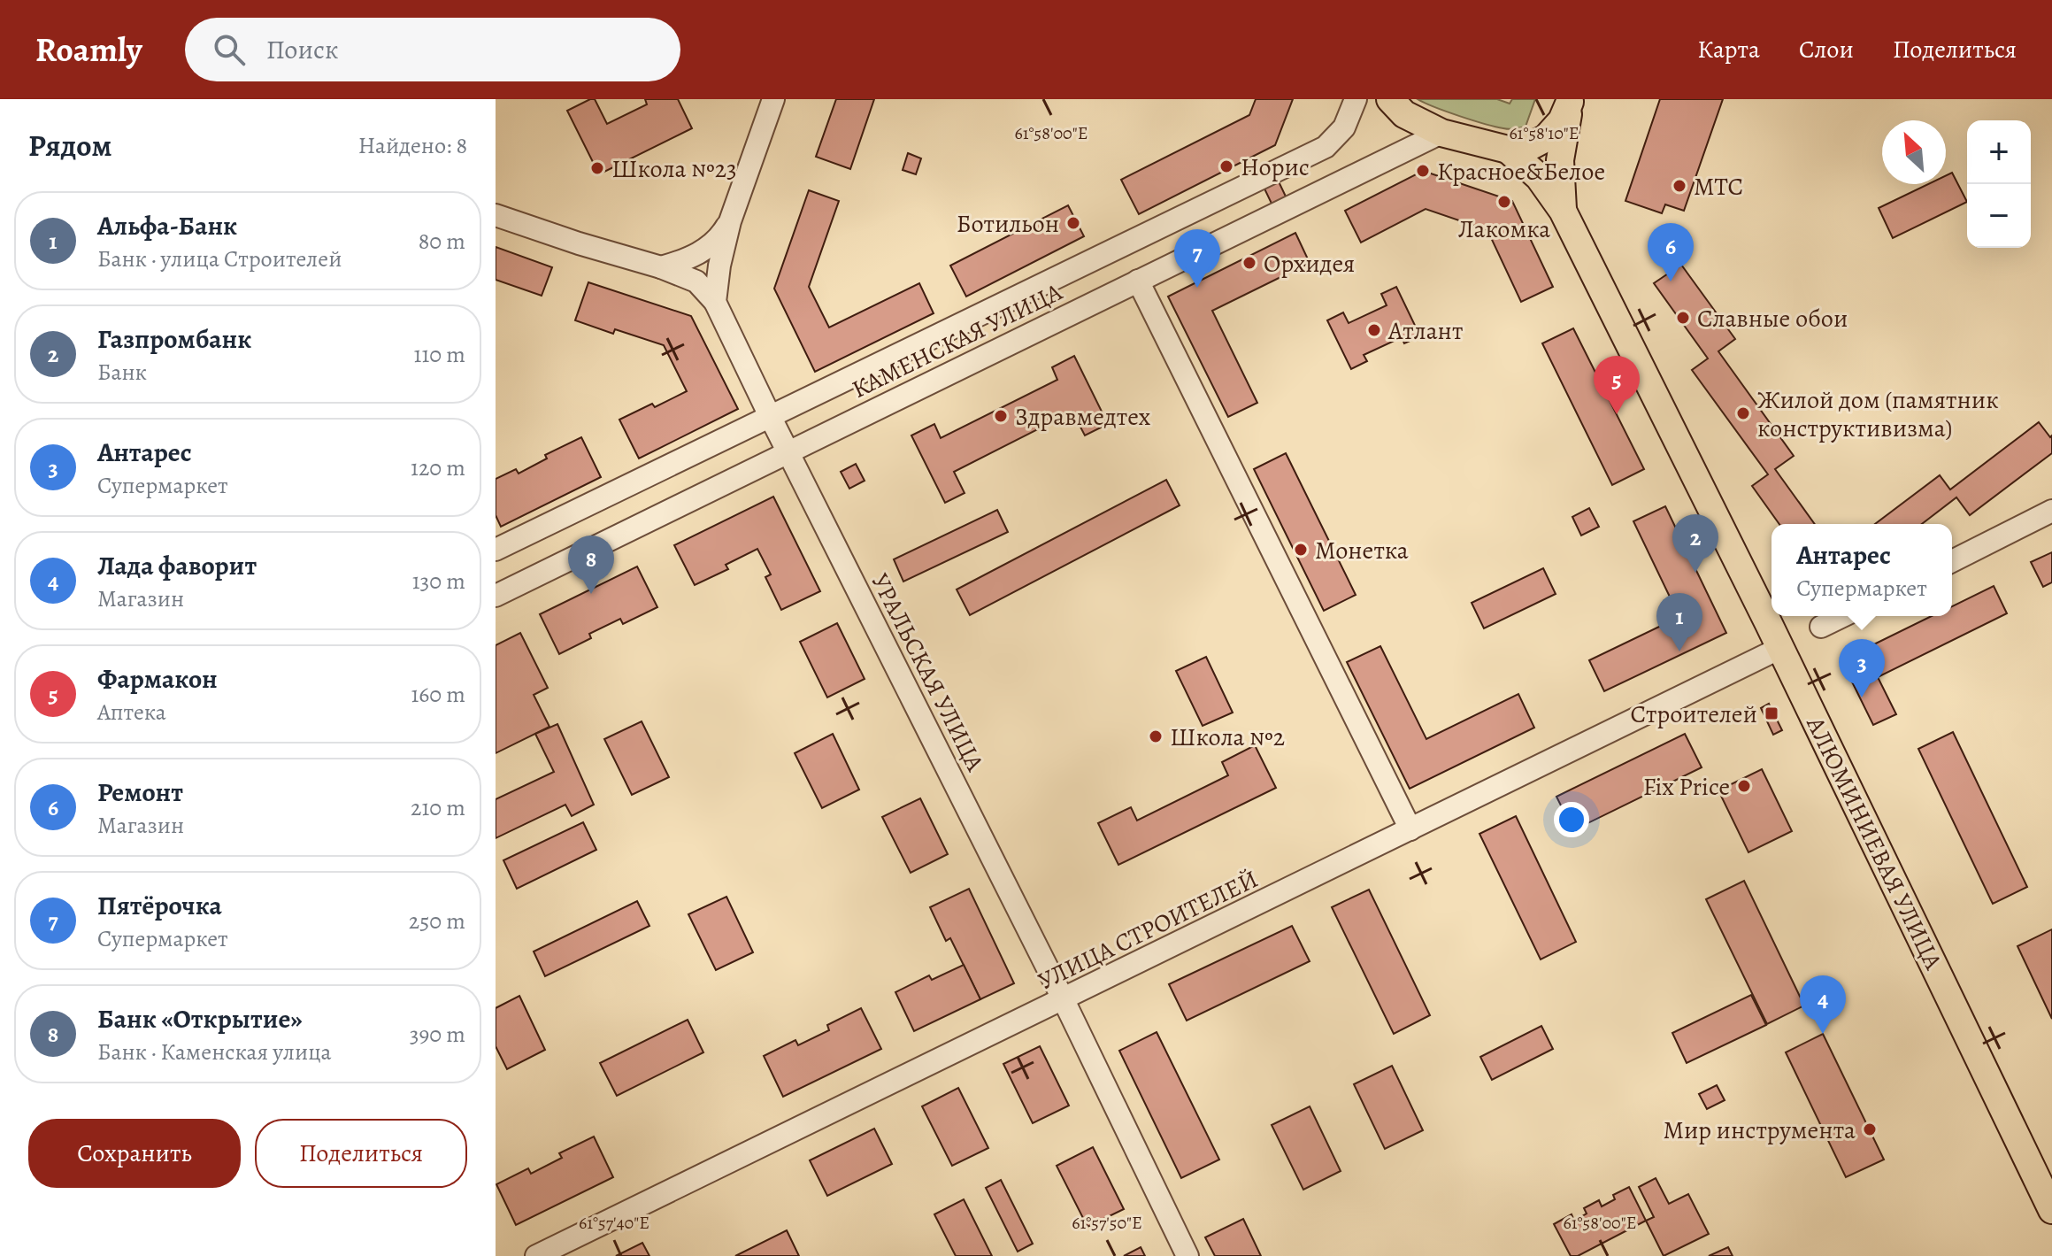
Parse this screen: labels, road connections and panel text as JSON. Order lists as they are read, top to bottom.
{
  "streets": {
    "main road": ["АЛЮМИНИЕВАЯ УЛИЦА"],
    "street": ["КАМЕНСКАЯ УЛИЦА", "УРАЛЬСКАЯ УЛИЦА", "УЛИЦА СТРОИТЕЛЕЙ"]
  },
  "crossings": [
    ["КАМЕНСКАЯ УЛИЦА", "УРАЛЬСКАЯ УЛИЦА"],
    ["УРАЛЬСКАЯ УЛИЦА", "УЛИЦА СТРОИТЕЛЕЙ"],
    ["АЛЮМИНИЕВАЯ УЛИЦА", "УЛИЦА СТРОИТЕЛЕЙ"]
  ],
  "places": {
    "other": [
      "Норис",
      "Школа №23",
      "Красное&Белое",
      "МТС",
      "Лакомка",
      "Ботильон",
      "Орхидея",
      "Славные обои",
      "Атлант",
      "Жилой дом (памятник конструктивизма)",
      "Здравмедтех",
      "Монетка",
      "Школа №2",
      "Fix Price",
      "Мир инструмента"
    ],
    "transit": ["Строителей"]
  },
  "north": "top left",
  "page": {
    "header": "Roamly",
    "search": "Поиск",
    "nav": ["Карта", "Слои", "Поделиться"],
    "heading": ["Рядом", "Найдено: 8"],
    "map_buttons": ["+", "−"],
    "list": [
      {
        "mark": "1",
        "name": "Альфа-Банк",
        "note": "Банк · улица Строителей",
        "value": "80 m"
      },
      {
        "mark": "2",
        "name": "Газпромбанк",
        "note": "Банк",
        "value": "110 m"
      },
      {
        "mark": "3",
        "name": "Антарес",
        "note": "Супермаркет",
        "value": "120 m"
      },
      {
        "mark": "4",
        "name": "Лада фаворит",
        "note": "Магазин",
        "value": "130 m"
      },
      {
        "mark": "5",
        "name": "Фармакон",
        "note": "Аптека",
        "value": "160 m"
      },
      {
        "mark": "6",
        "name": "Ремонт",
        "note": "Магазин",
        "value": "210 m"
      },
      {
        "mark": "7",
        "name": "Пятёрочка",
        "note": "Супермаркет",
        "value": "250 m"
      },
      {
        "mark": "8",
        "name": "Банк «Открытие»",
        "note": "Банк · Каменская улица",
        "value": "390 m"
      }
    ],
    "pins": [
      "6",
      "7",
      "5",
      "2",
      "8",
      "1",
      "3",
      "4"
    ],
    "popup": ["Антарес", "Супермаркет"],
    "buttons": ["Сохранить", "Поделиться"]
  },
  "coordinates": [
    "61°58'00\"E",
    "61°58'10\"E",
    "61°57'40\"E",
    "61°57'50\"E"
  ]
}
